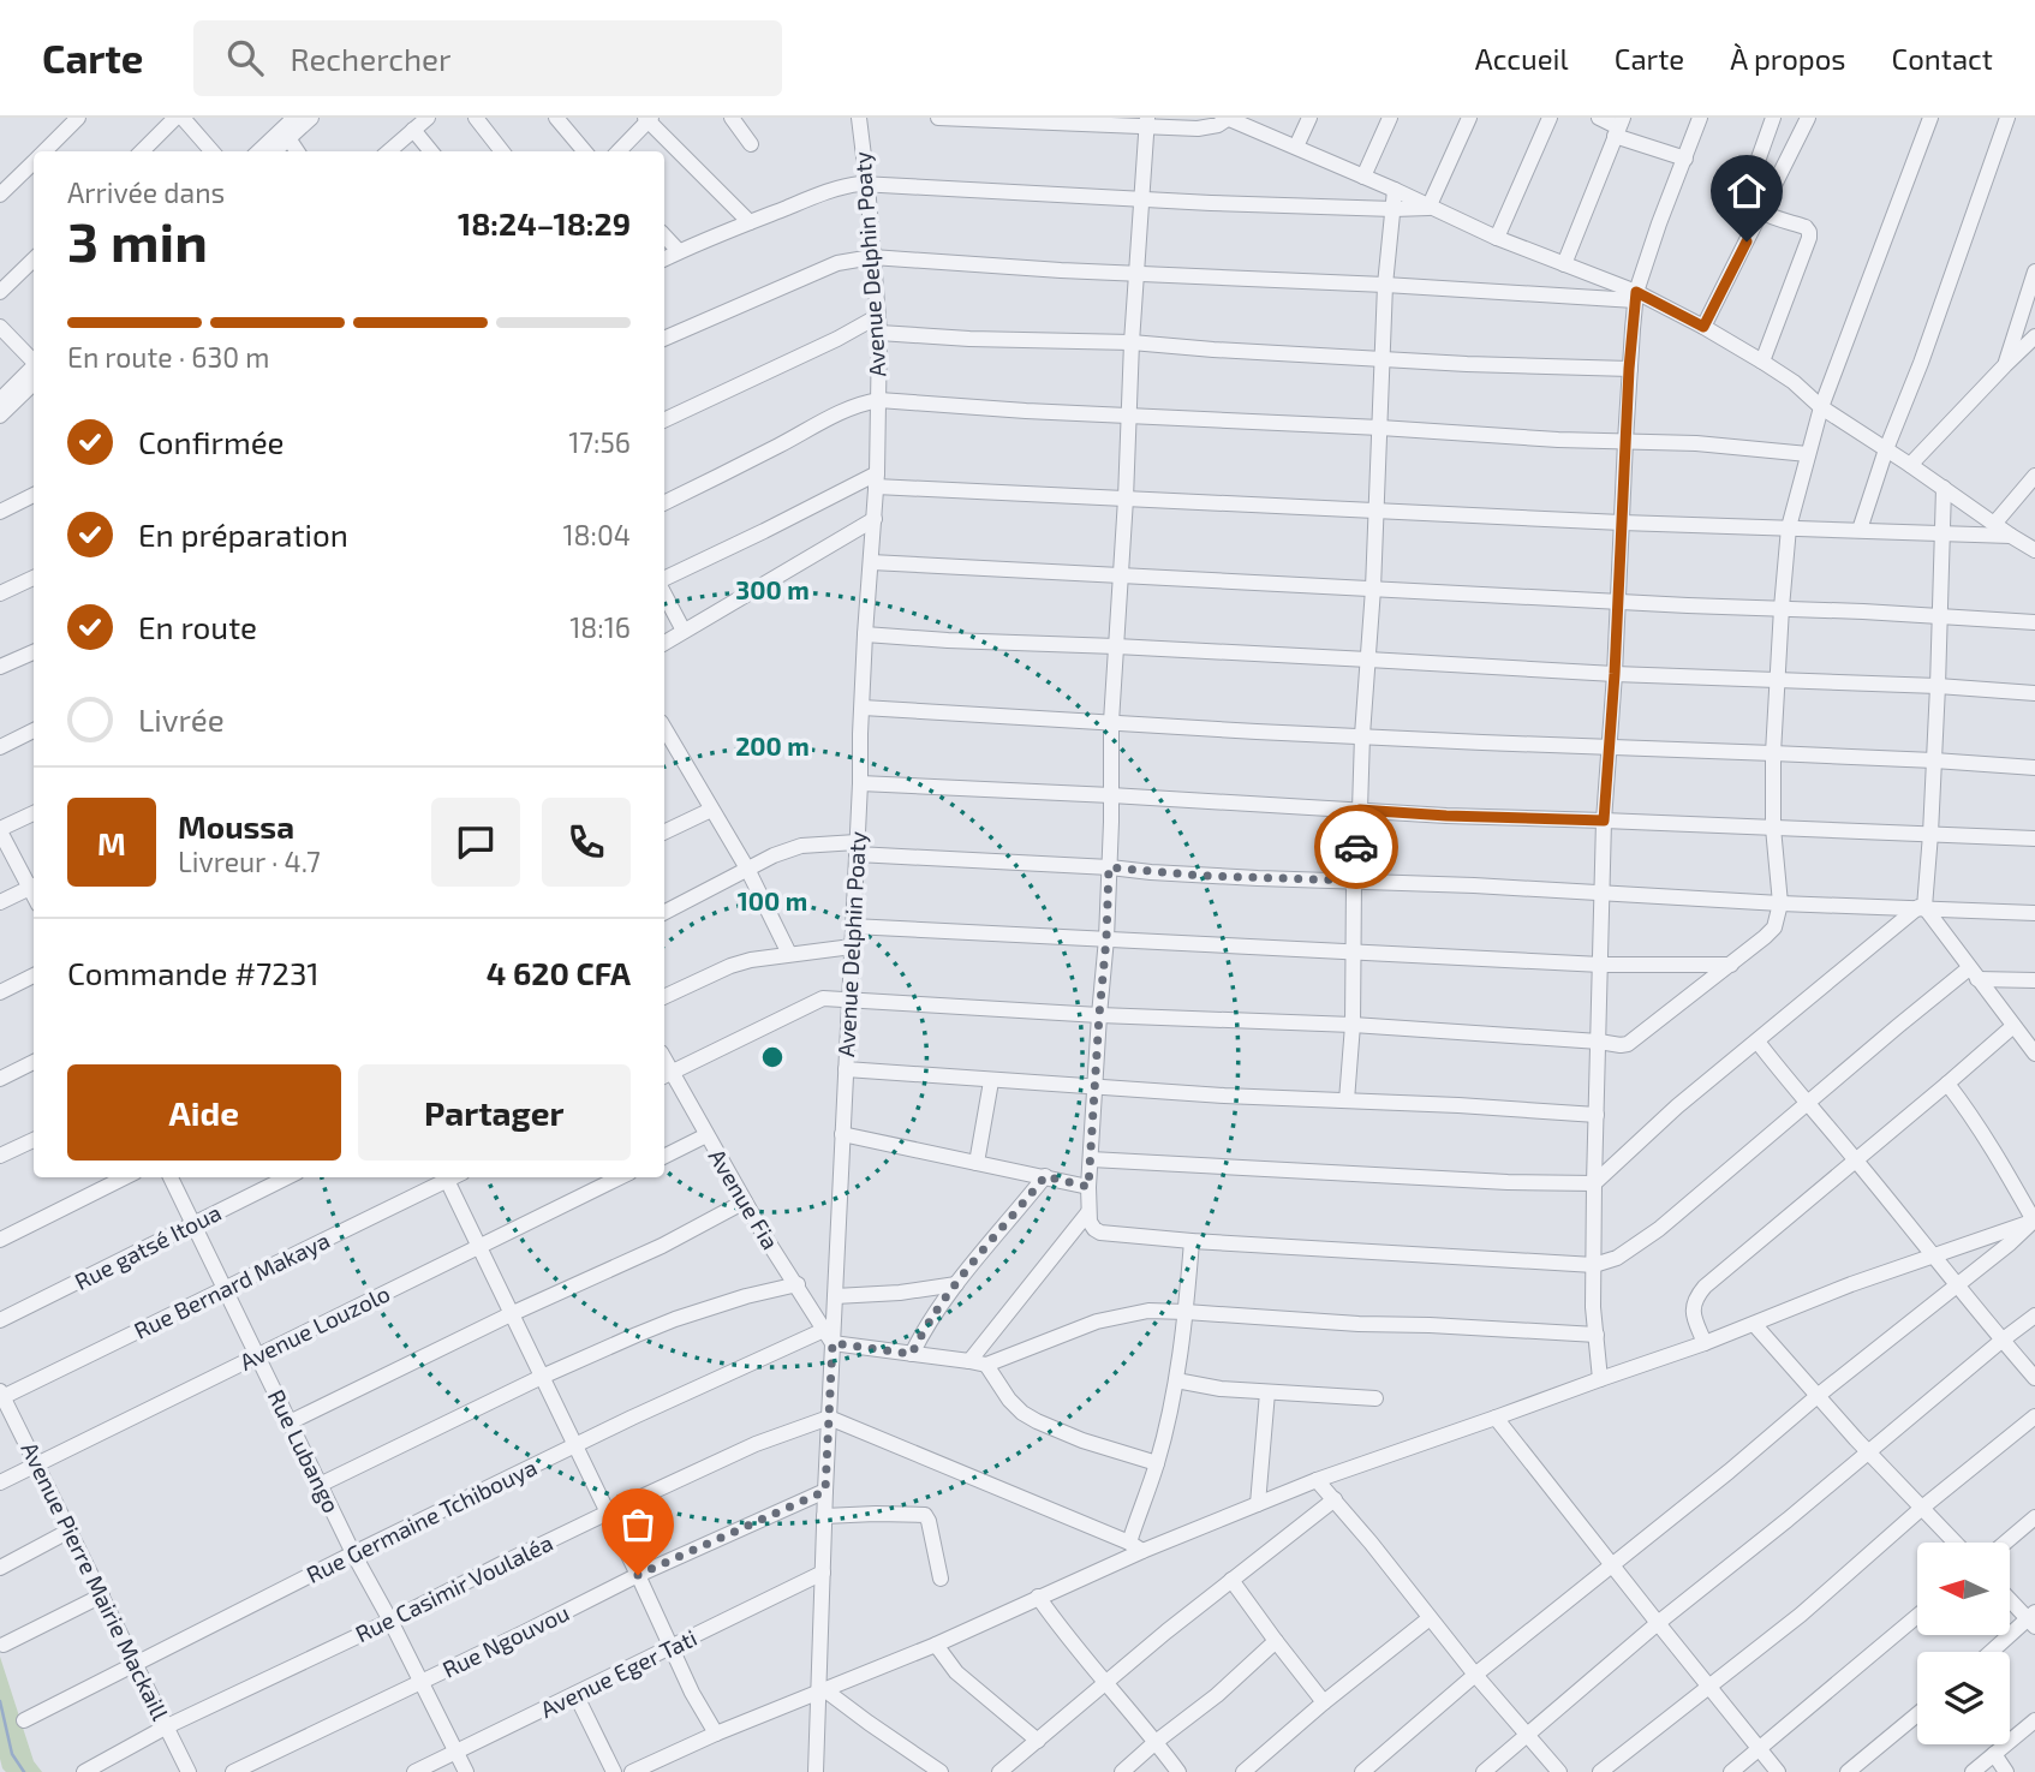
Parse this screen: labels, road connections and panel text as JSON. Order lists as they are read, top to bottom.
{
  "streets": {
    "street": [
      "Avenue Delphin Poaty",
      "Avenue Fia",
      "Rue gatsé Itoua",
      "Rue Bernard Makaya",
      "Avenue Louzolo",
      "Rue Lubango",
      "Rue Germaine Tchibouya",
      "Avenue Pierre Mairie Mackaill",
      "Rue Casimir Voulaléa",
      "Rue Ngouvou",
      "Avenue Eger Tati"
    ]
  },
  "crossings": [
    ["Avenue Delphin Poaty", "Avenue Fia"],
    ["Avenue Delphin Poaty", "Rue Germaine Tchibouya"],
    ["Avenue Delphin Poaty", "Rue Casimir Voulaléa"],
    ["Avenue Delphin Poaty", "Rue Ngouvou"],
    ["Avenue Delphin Poaty", "Avenue Eger Tati"],
    ["Avenue Fia", "Rue Germaine Tchibouya"],
    ["Rue gatsé Itoua", "Rue Lubango"],
    ["Rue Bernard Makaya", "Rue Lubango"],
    ["Rue Bernard Makaya", "Avenue Pierre Mairie Mackaill"],
    ["Avenue Louzolo", "Rue Lubango"],
    ["Avenue Louzolo", "Avenue Pierre Mairie Mackaill"],
    ["Rue Lubango", "Rue Germaine Tchibouya"],
    ["Rue Lubango", "Rue Casimir Voulaléa"],
    ["Rue Lubango", "Rue Ngouvou"],
    ["Rue Lubango", "Avenue Eger Tati"],
    ["Rue Germaine Tchibouya", "Avenue Pierre Mairie Mackaill"],
    ["Avenue Pierre Mairie Mackaill", "Rue Casimir Voulaléa"]
  ],
  "north": "left",
  "page": {
    "header": "Carte",
    "search": "Rechercher",
    "nav": [
      "Accueil",
      "Carte",
      "À propos",
      "Contact"
    ],
    "heading": ["3 min", "Arrivée dans", "18:24–18:29"],
    "panel": [
      "Moussa",
      "Livreur · 4.7",
      "Commande #7231",
      "4 620 CFA"
    ],
    "bar": "En route · 630 m",
    "list": [
      ["Confirmée", "17:56"],
      ["En préparation", "18:04"],
      ["En route", "18:16"],
      "Livrée"
    ],
    "round": "M",
    "buttons": ["Aide", "Partager"]
  },
  "rings": ["300 m", "200 m", "100 m"]
}
